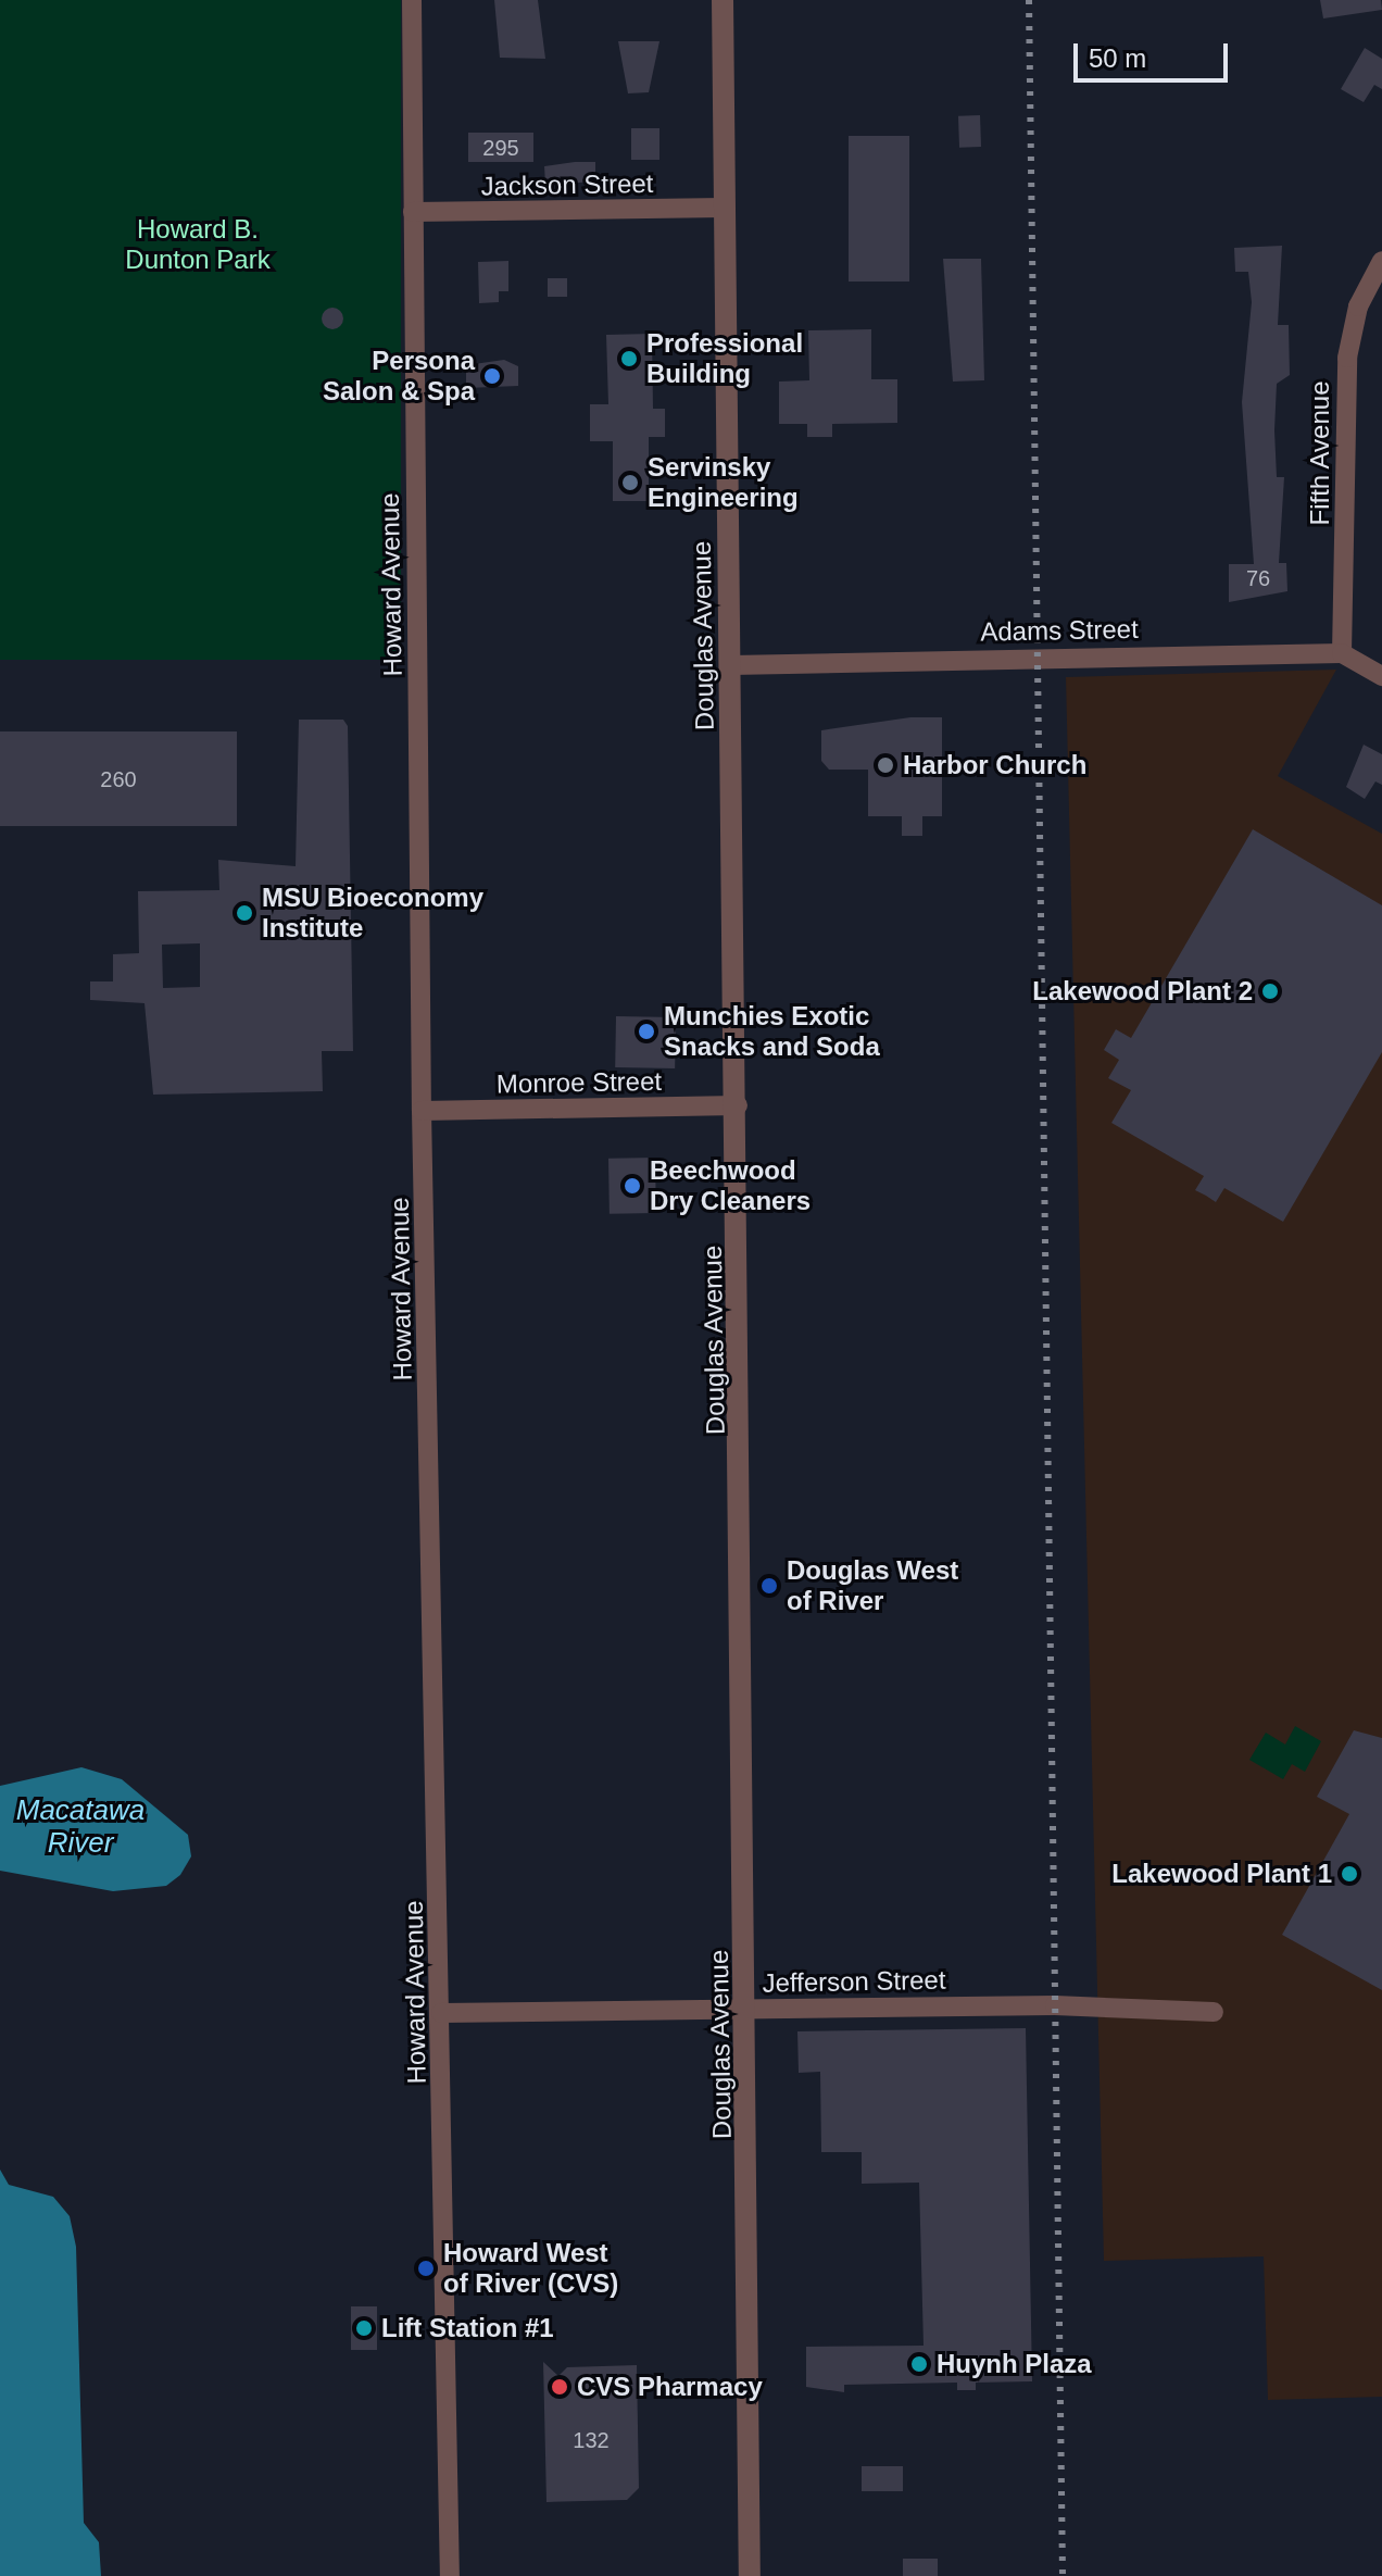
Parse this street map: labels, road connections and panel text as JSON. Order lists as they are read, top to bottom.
{
  "streets": {
    "street": [
      "Jackson Street",
      "Fifth Avenue",
      "Howard Avenue",
      "Adams Street",
      "Douglas Avenue",
      "Monroe Street",
      "Jefferson Street"
    ]
  },
  "crossings": [
    ["Jackson Street", "Howard Avenue"],
    ["Jackson Street", "Douglas Avenue"],
    ["Fifth Avenue", "Adams Street"],
    ["Howard Avenue", "Monroe Street"],
    ["Howard Avenue", "Jefferson Street"],
    ["Adams Street", "Douglas Avenue"],
    ["Douglas Avenue", "Monroe Street"],
    ["Douglas Avenue", "Jefferson Street"]
  ],
  "water": ["Macatawa River"],
  "parks": ["Howard B. Dunton Park"],
  "places": [
    "Professional Building",
    "Persona Salon & Spa",
    "Servinsky Engineering",
    "Harbor Church",
    "MSU Bioeconomy Institute",
    "Lakewood Plant 2",
    "Munchies Exotic Snacks and Soda",
    "Beechwood Dry Cleaners",
    "Douglas West of River",
    "Lakewood Plant 1",
    "Howard West of River (CVS)",
    "Lift Station #1",
    "Huynh Plaza",
    "CVS Pharmacy"
  ],
  "house_numbers": [
    "295",
    "76",
    "260",
    "132"
  ],
  "scale_bar": "50 m"
}
